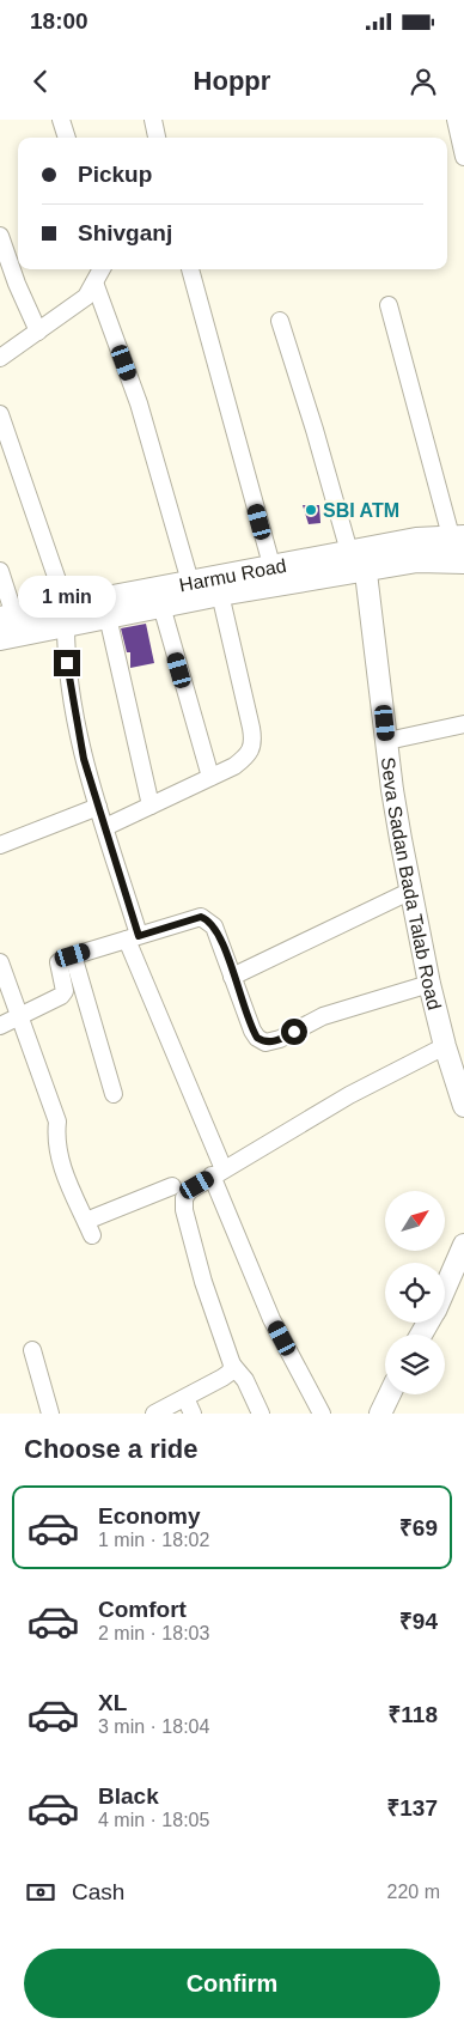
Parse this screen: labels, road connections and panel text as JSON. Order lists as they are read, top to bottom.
{
  "streets": {
    "main road": ["Harmu Road"],
    "street": ["Seva Sadan Bada Talab Road"]
  },
  "crossings": [
    ["Harmu Road", "Seva Sadan Bada Talab Road"]
  ],
  "places": ["SBI ATM"],
  "north": "top right",
  "page": {
    "status": "18:00",
    "header": "Hoppr",
    "banner": ["Pickup", "Shivganj"],
    "bubble": "1 min",
    "heading": "Choose a ride",
    "list": [
      {
        "name": "Economy",
        "note": "1 min · 18:02",
        "value": "₹69"
      },
      {
        "name": "Comfort",
        "note": "2 min · 18:03",
        "value": "₹94"
      },
      {
        "name": "XL",
        "note": "3 min · 18:04",
        "value": "₹118"
      },
      {
        "name": "Black",
        "note": "4 min · 18:05",
        "value": "₹137"
      }
    ],
    "pay": ["Cash", "220 m"],
    "buttons": "Confirm"
  }
}
